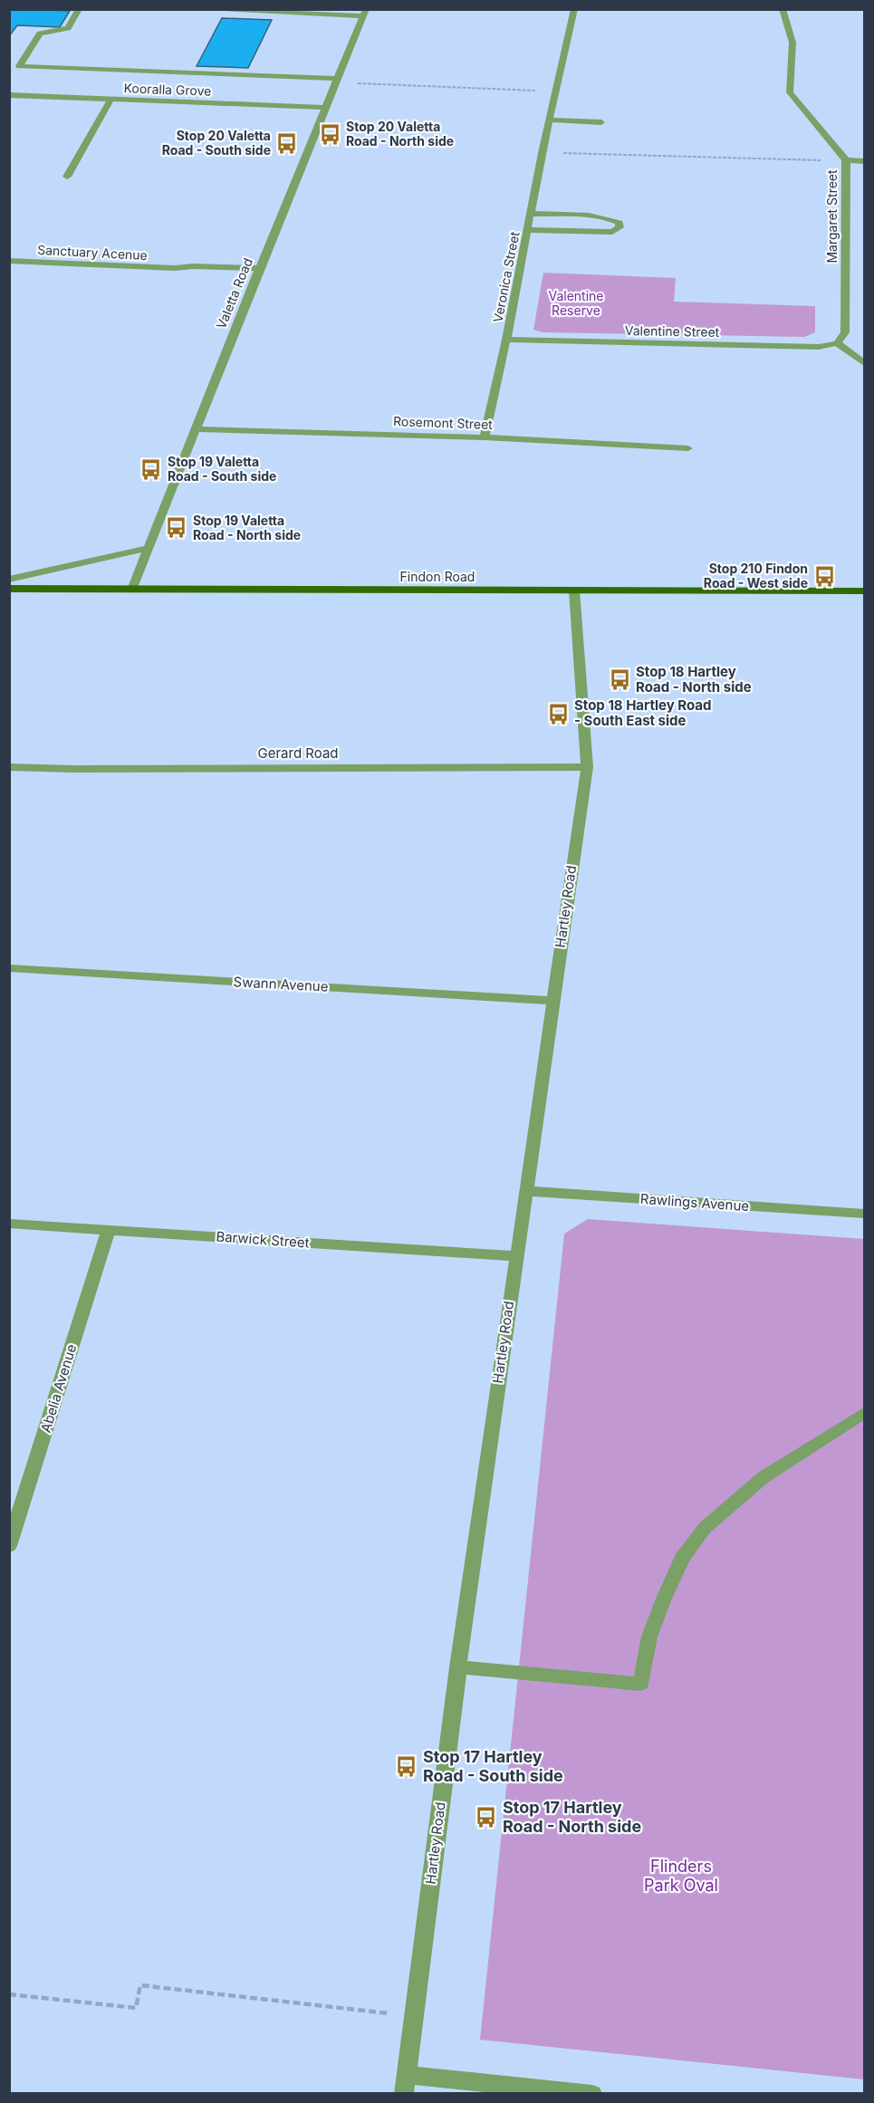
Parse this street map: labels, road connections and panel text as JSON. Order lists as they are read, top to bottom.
{
  "streets": {
    "main road": ["Findon Road"],
    "street": [
      "Kooralla Grove",
      "Margaret Street",
      "Sanctuary Acenue",
      "Veronica Street",
      "Valetta Road",
      "Valentine Street",
      "Rosemont Street",
      "Gerard Road",
      "Hartley Road",
      "Swann Avenue",
      "Rawlings Avenue",
      "Barwick Street",
      "Abelia Avenue"
    ]
  },
  "crossings": [
    ["Kooralla Grove", "Valetta Road"],
    ["Margaret Street", "Valentine Street"],
    ["Sanctuary Acenue", "Valetta Road"],
    ["Veronica Street", "Valentine Street"],
    ["Veronica Street", "Rosemont Street"],
    ["Valetta Road", "Rosemont Street"],
    ["Valetta Road", "Findon Road"],
    ["Findon Road", "Hartley Road"],
    ["Gerard Road", "Hartley Road"],
    ["Hartley Road", "Swann Avenue"],
    ["Hartley Road", "Rawlings Avenue"],
    ["Hartley Road", "Barwick Street"],
    ["Barwick Street", "Abelia Avenue"]
  ],
  "parks": ["Valentine Reserve", "Flinders Park Oval"],
  "places": {
    "bus stop": [
      "Stop 20 Valetta Road - North side",
      "Stop 20 Valetta Road - South side",
      "Stop 19 Valetta Road - South side",
      "Stop 19 Valetta Road - North side",
      "Stop 210 Findon Road - West side",
      "Stop 18 Hartley Road - North side",
      "Stop 18 Hartley Road - South East side",
      "Stop 17 Hartley Road - South side",
      "Stop 17 Hartley Road - North side"
    ]
  }
}
